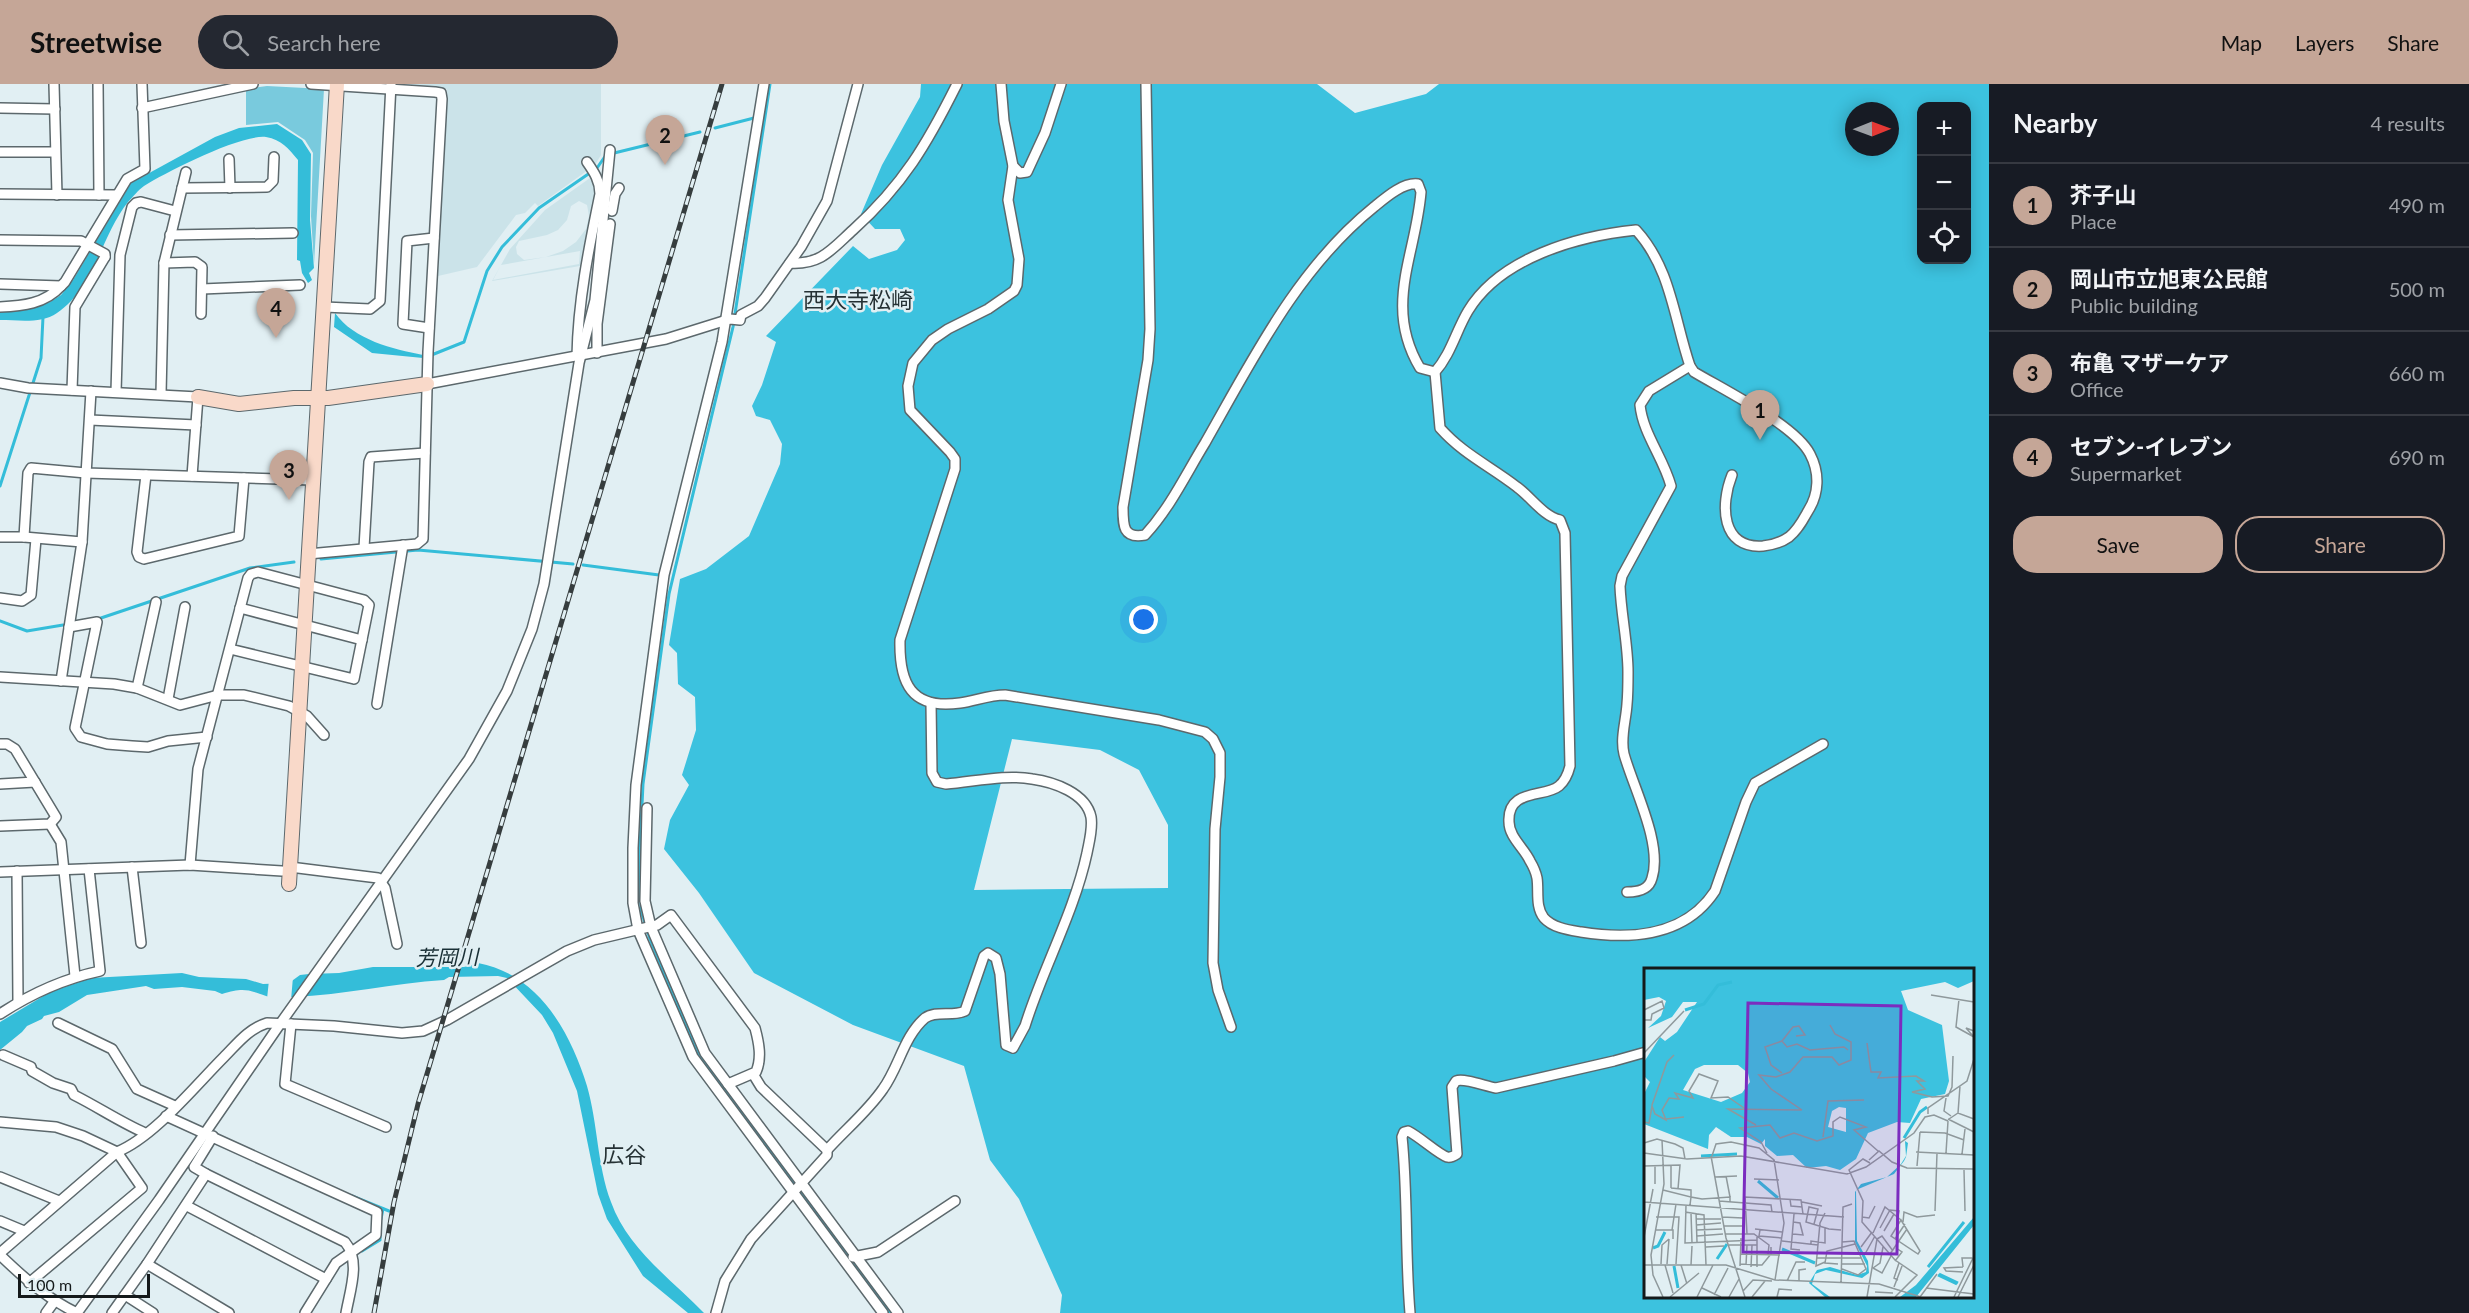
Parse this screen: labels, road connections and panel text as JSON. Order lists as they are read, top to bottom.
{
  "districts": ["西大寺松崎", "広谷"],
  "water": ["芳岡川"],
  "scale_bar": "100 m",
  "north": "right",
  "page": {
    "header": "Streetwise",
    "search": "Search here",
    "nav": ["Map", "Layers", "Share"],
    "heading": ["Nearby", "4 results"],
    "map_buttons": ["+", "−"],
    "pins": [
      "2",
      "4",
      "1",
      "3"
    ],
    "list": [
      {
        "mark": "1",
        "name": "芥子山",
        "note": "Place",
        "value": "490 m"
      },
      {
        "mark": "2",
        "name": "岡山市立旭東公民館",
        "note": "Public building",
        "value": "500 m"
      },
      {
        "mark": "3",
        "name": "布亀 マザーケア",
        "note": "Office",
        "value": "660 m"
      },
      {
        "mark": "4",
        "name": "セブン-イレブン",
        "note": "Supermarket",
        "value": "690 m"
      }
    ],
    "buttons": ["Save", "Share"],
    "scale": "100 m"
  }
}
